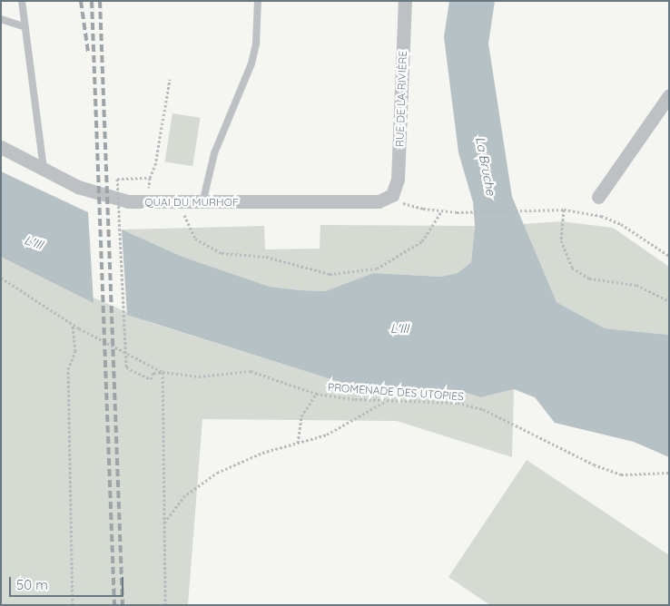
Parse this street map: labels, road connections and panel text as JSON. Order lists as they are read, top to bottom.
{
  "streets": {
    "street": ["RUE DE LA RIVIÈRE", "QUAI DU MURHOF"],
    "path": ["PROMENADE DES UTOPIES"]
  },
  "crossings": [
    ["RUE DE LA RIVIÈRE", "QUAI DU MURHOF"]
  ],
  "water": ["La Bruche", "L'Ill"],
  "scale_bar": "50 m"
}
